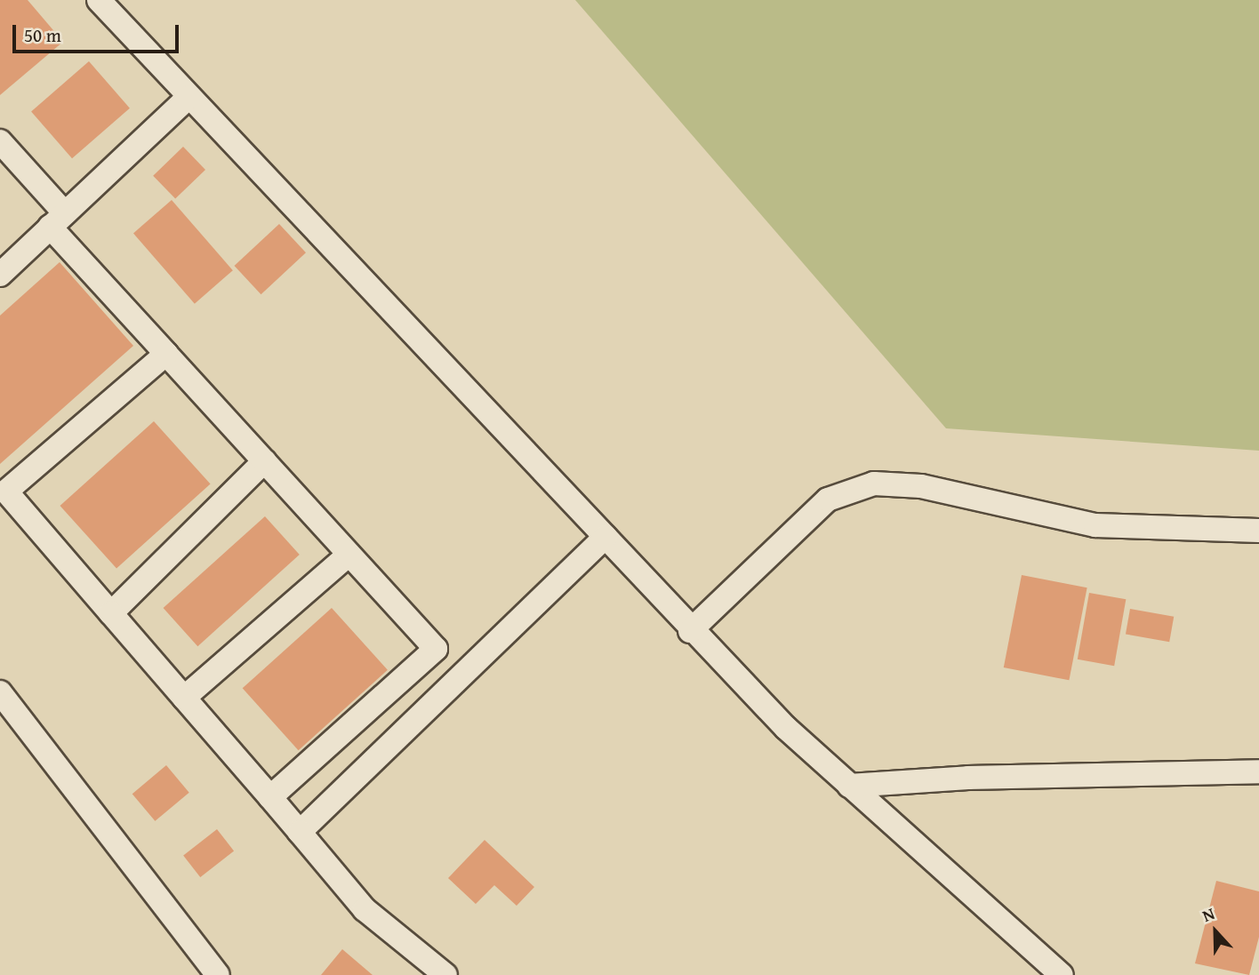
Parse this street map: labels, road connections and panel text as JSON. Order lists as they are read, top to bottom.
{
  "scale_bar": "50 m",
  "north": "top"
}
